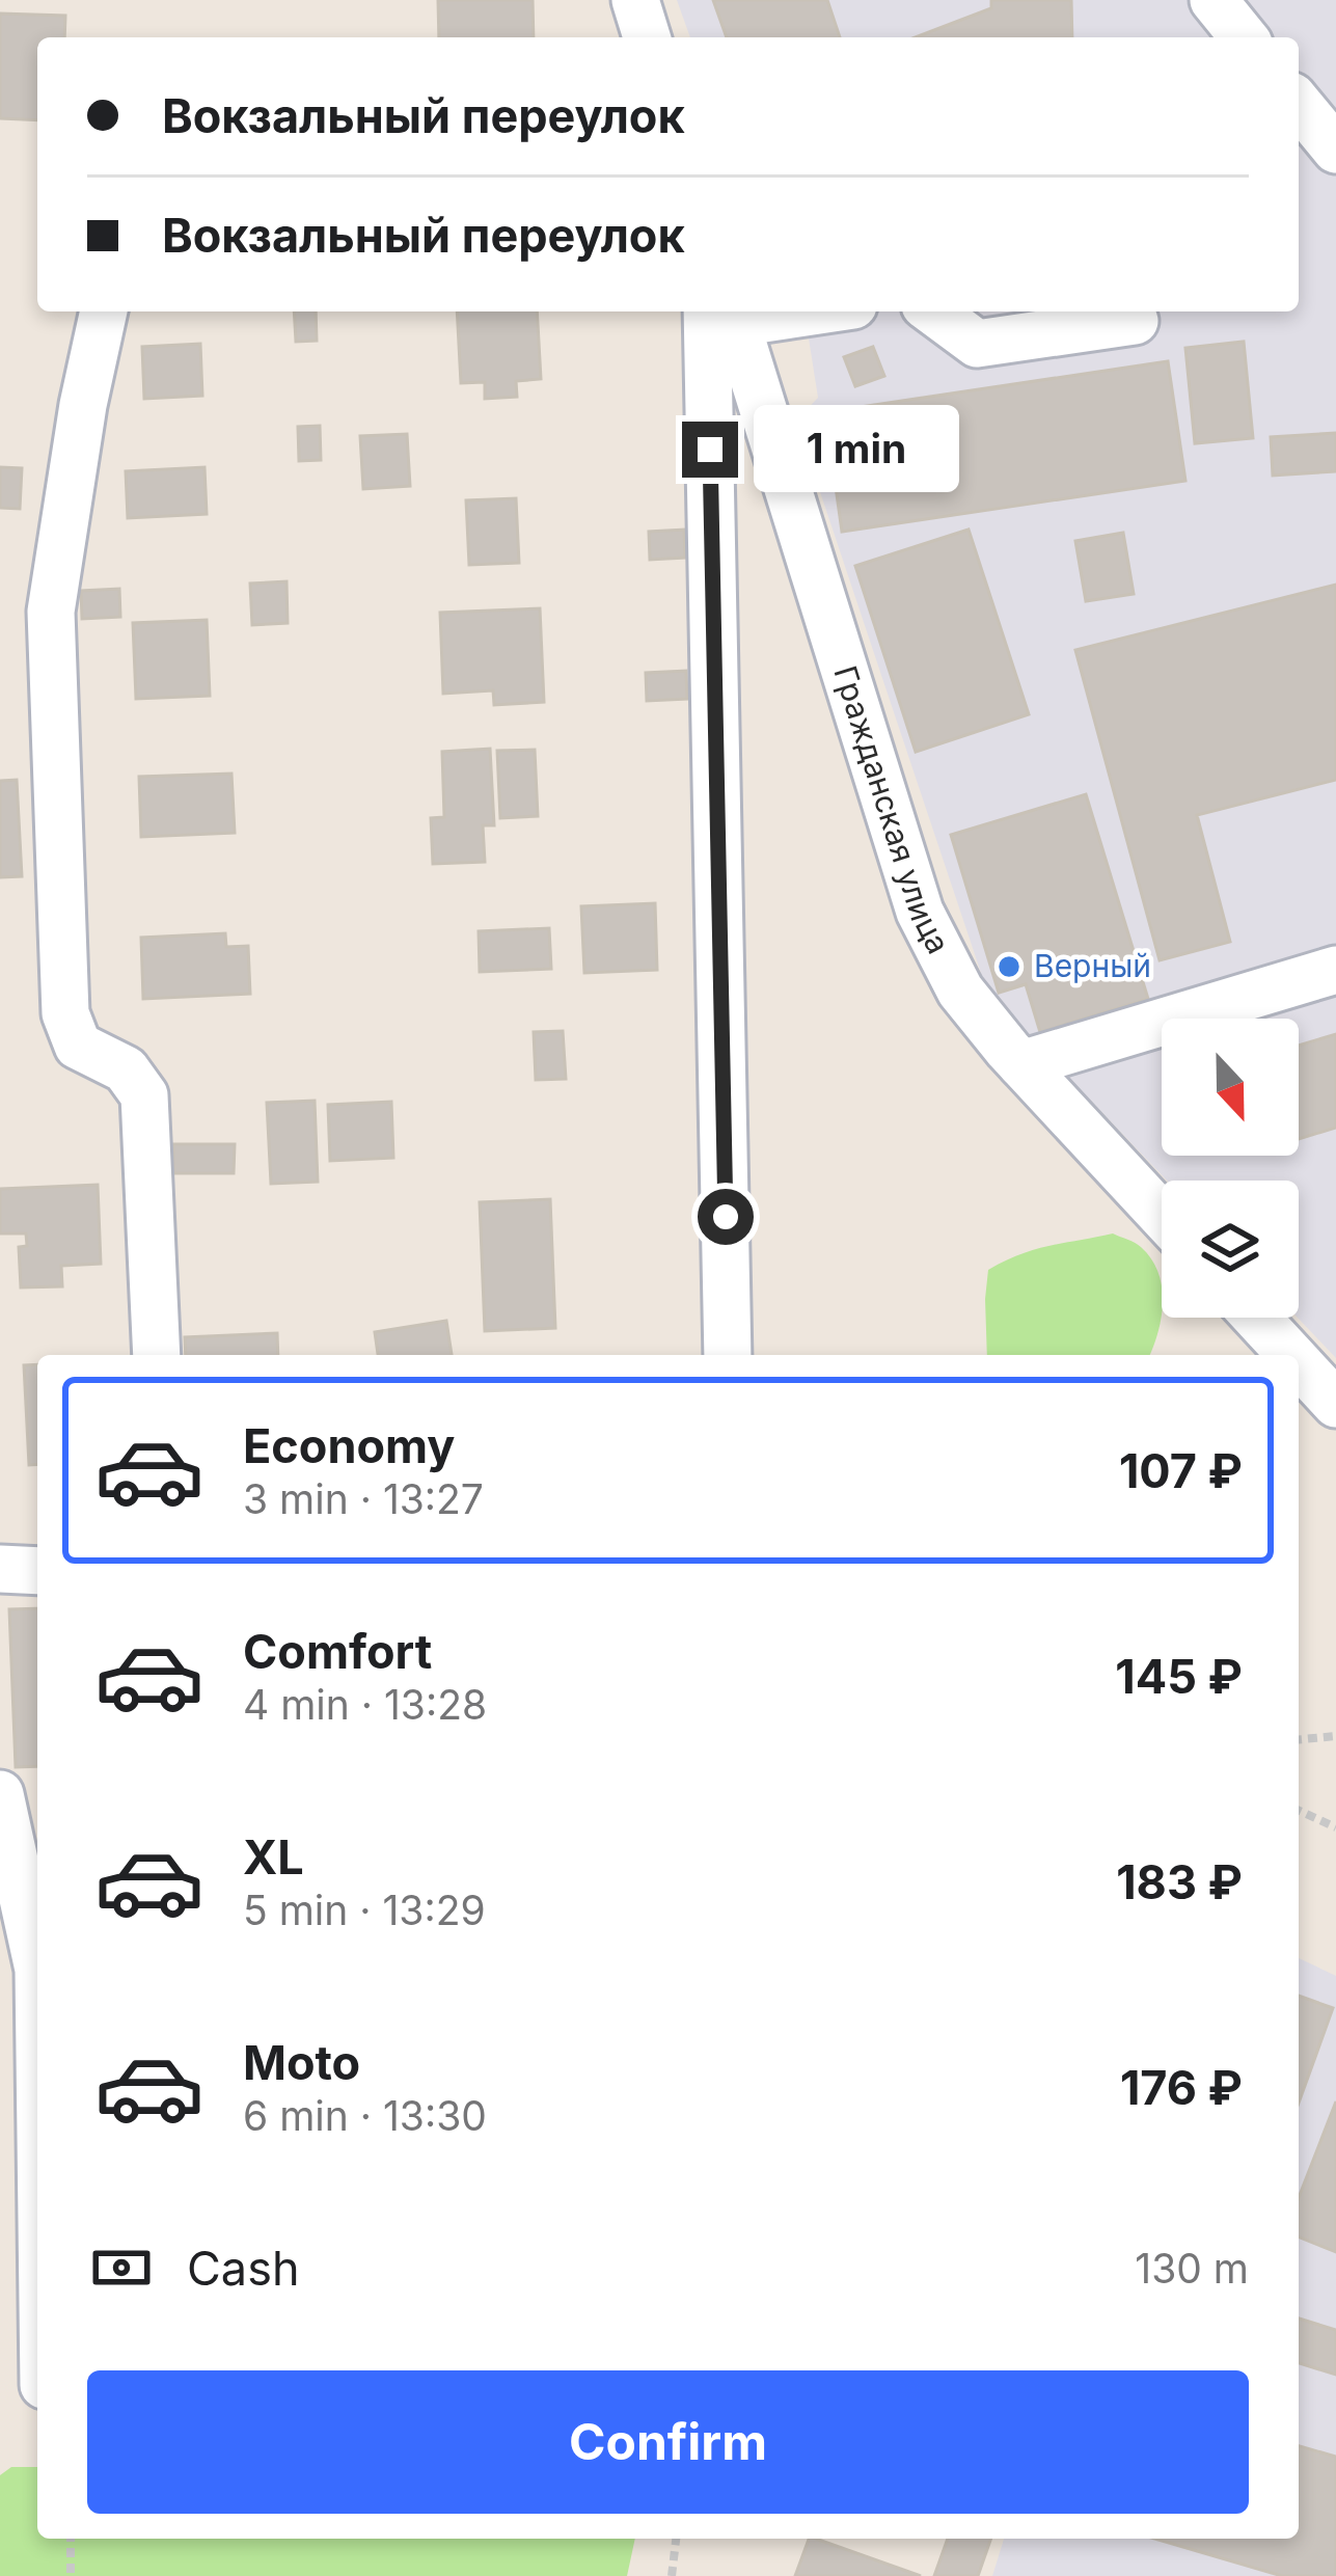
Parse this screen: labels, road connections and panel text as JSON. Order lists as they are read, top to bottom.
{
  "streets": {
    "street": ["Гражданская улица"]
  },
  "places": ["Верный"],
  "north": "bottom",
  "page": {
    "banner": ["Вокзальный переулок", "Вокзальный переулок"],
    "bubble": "1 min",
    "list": [
      {
        "name": "Economy",
        "note": "3 min · 13:27",
        "value": "107 ₽"
      },
      {
        "name": "Comfort",
        "note": "4 min · 13:28",
        "value": "145 ₽"
      },
      {
        "name": "XL",
        "note": "5 min · 13:29",
        "value": "183 ₽"
      },
      {
        "name": "Moto",
        "note": "6 min · 13:30",
        "value": "176 ₽"
      }
    ],
    "pay": ["Cash", "130 m"],
    "buttons": "Confirm"
  }
}
